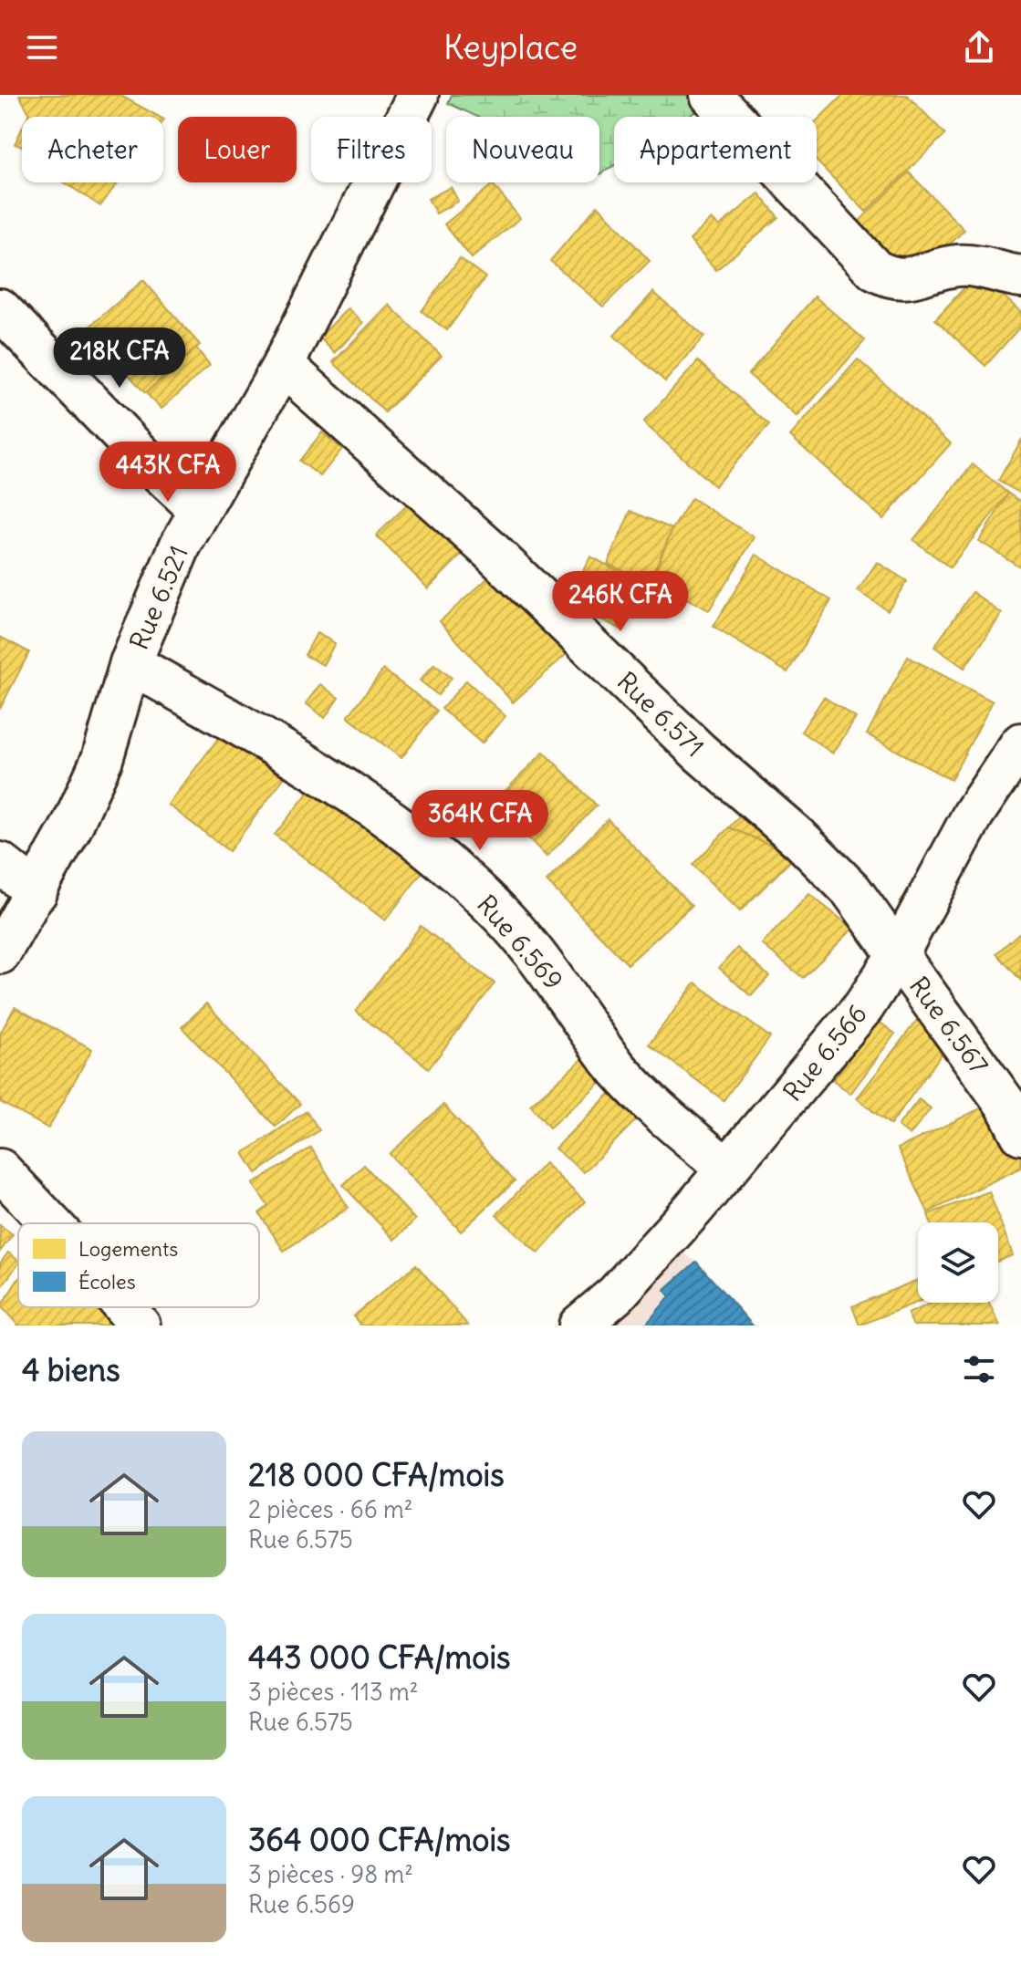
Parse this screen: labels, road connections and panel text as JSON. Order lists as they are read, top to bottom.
{
  "streets": {
    "street": [
      "Rue 6.521",
      "Rue 6.571",
      "Rue 6.569",
      "Rue 6.567",
      "Rue 6.566"
    ]
  },
  "crossings": [
    ["Rue 6.521", "Rue 6.571"],
    ["Rue 6.521", "Rue 6.569"],
    ["Rue 6.571", "Rue 6.567"],
    ["Rue 6.571", "Rue 6.566"],
    ["Rue 6.569", "Rue 6.566"],
    ["Rue 6.567", "Rue 6.566"]
  ],
  "legend": ["Logements", "Écoles"],
  "page": {
    "header": "Keyplace",
    "chip": [
      "Acheter",
      "Louer",
      "Filtres",
      "Nouveau",
      "Appartement"
    ],
    "price": [
      "218K CFA",
      "443K CFA",
      "246K CFA",
      "364K CFA"
    ],
    "heading": "4 biens",
    "list": [
      {
        "name": "218 000 CFA/mois",
        "note": "2 pièces · 66 m² · Rue 6.575"
      },
      {
        "name": "443 000 CFA/mois",
        "note": "3 pièces · 113 m² · Rue 6.575"
      },
      {
        "name": "364 000 CFA/mois",
        "note": "3 pièces · 98 m² · Rue 6.569"
      }
    ]
  }
}
